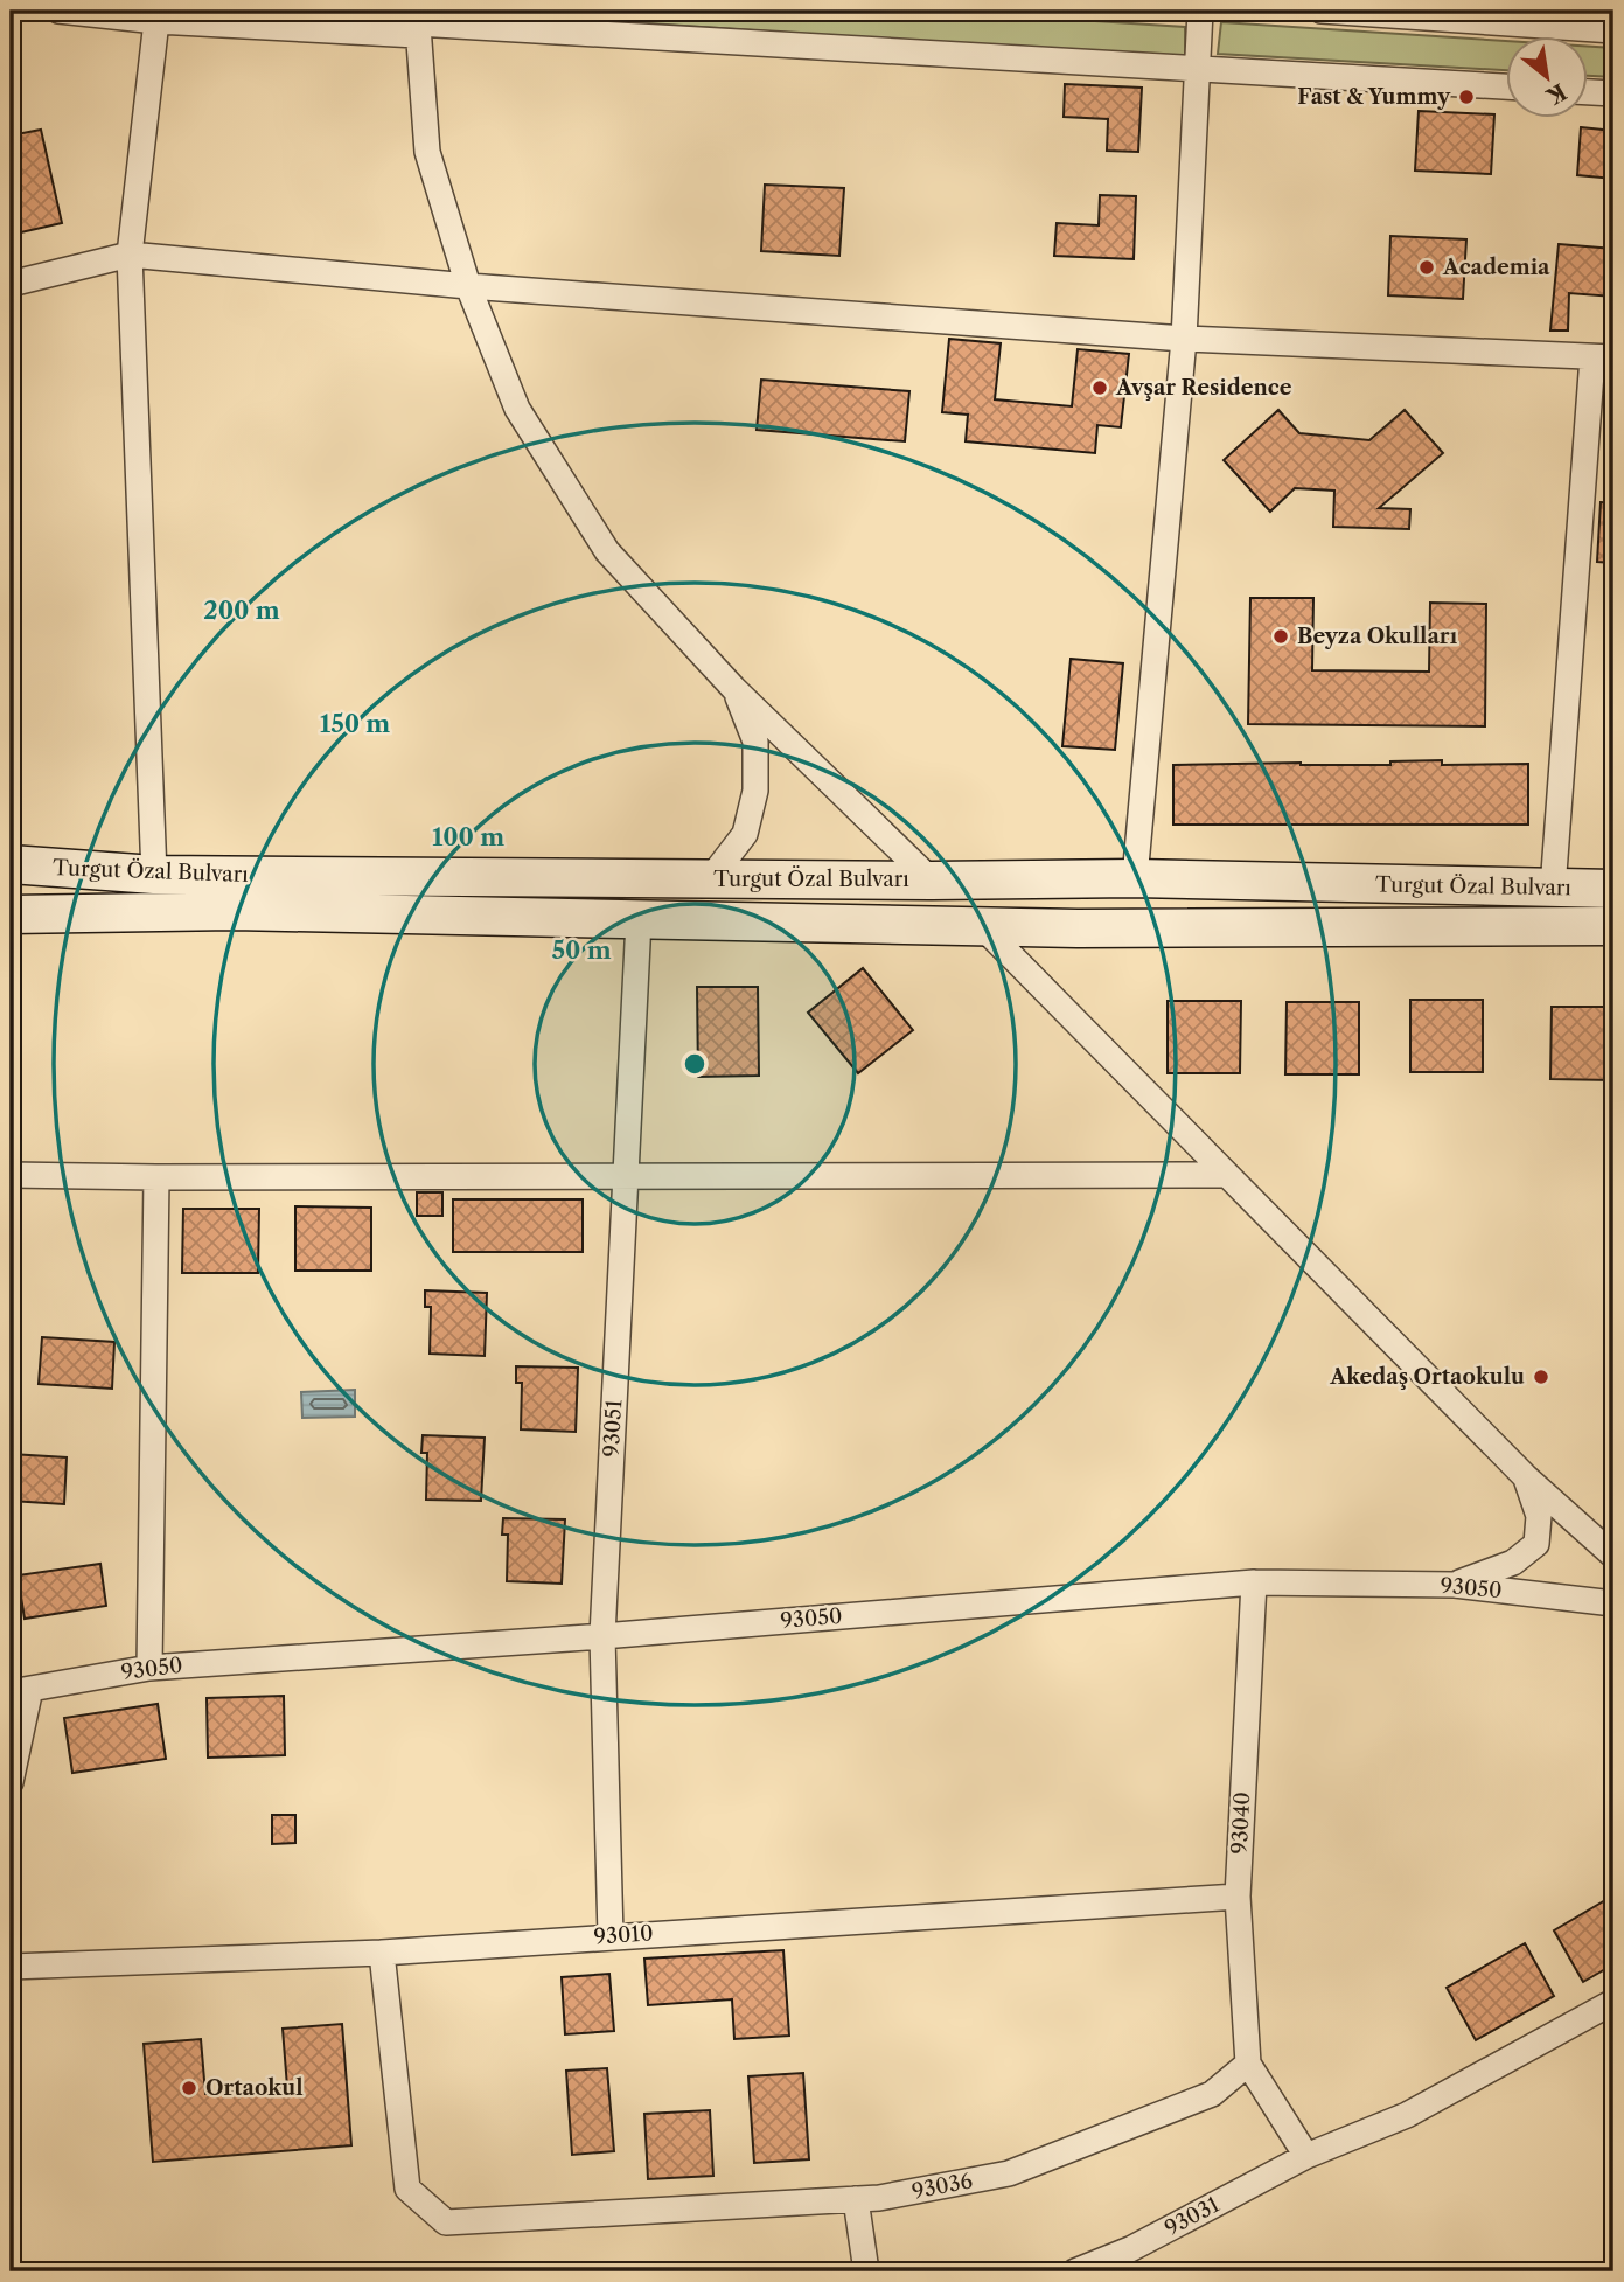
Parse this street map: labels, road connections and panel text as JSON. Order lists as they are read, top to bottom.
{
  "streets": {
    "main road": ["Turgut Özal Bulvarı"],
    "street": [
      "93051",
      "93050",
      "93040",
      "93010",
      "93036",
      "93031"
    ]
  },
  "crossings": [
    ["Turgut Özal Bulvarı", "93051"],
    ["93051", "93050"],
    ["93051", "93010"],
    ["93050", "93040"],
    ["93040", "93010"],
    ["93040", "93036"],
    ["93010", "93036"]
  ],
  "places": [
    "Fast & Yummy",
    "Academia",
    "Avşar Residence",
    "Beyza Okulları",
    "Akedaş Ortaokulu",
    "Ortaokul"
  ],
  "north": "bottom right",
  "rings": [
    "200 m",
    "150 m",
    "100 m",
    "50 m"
  ]
}
